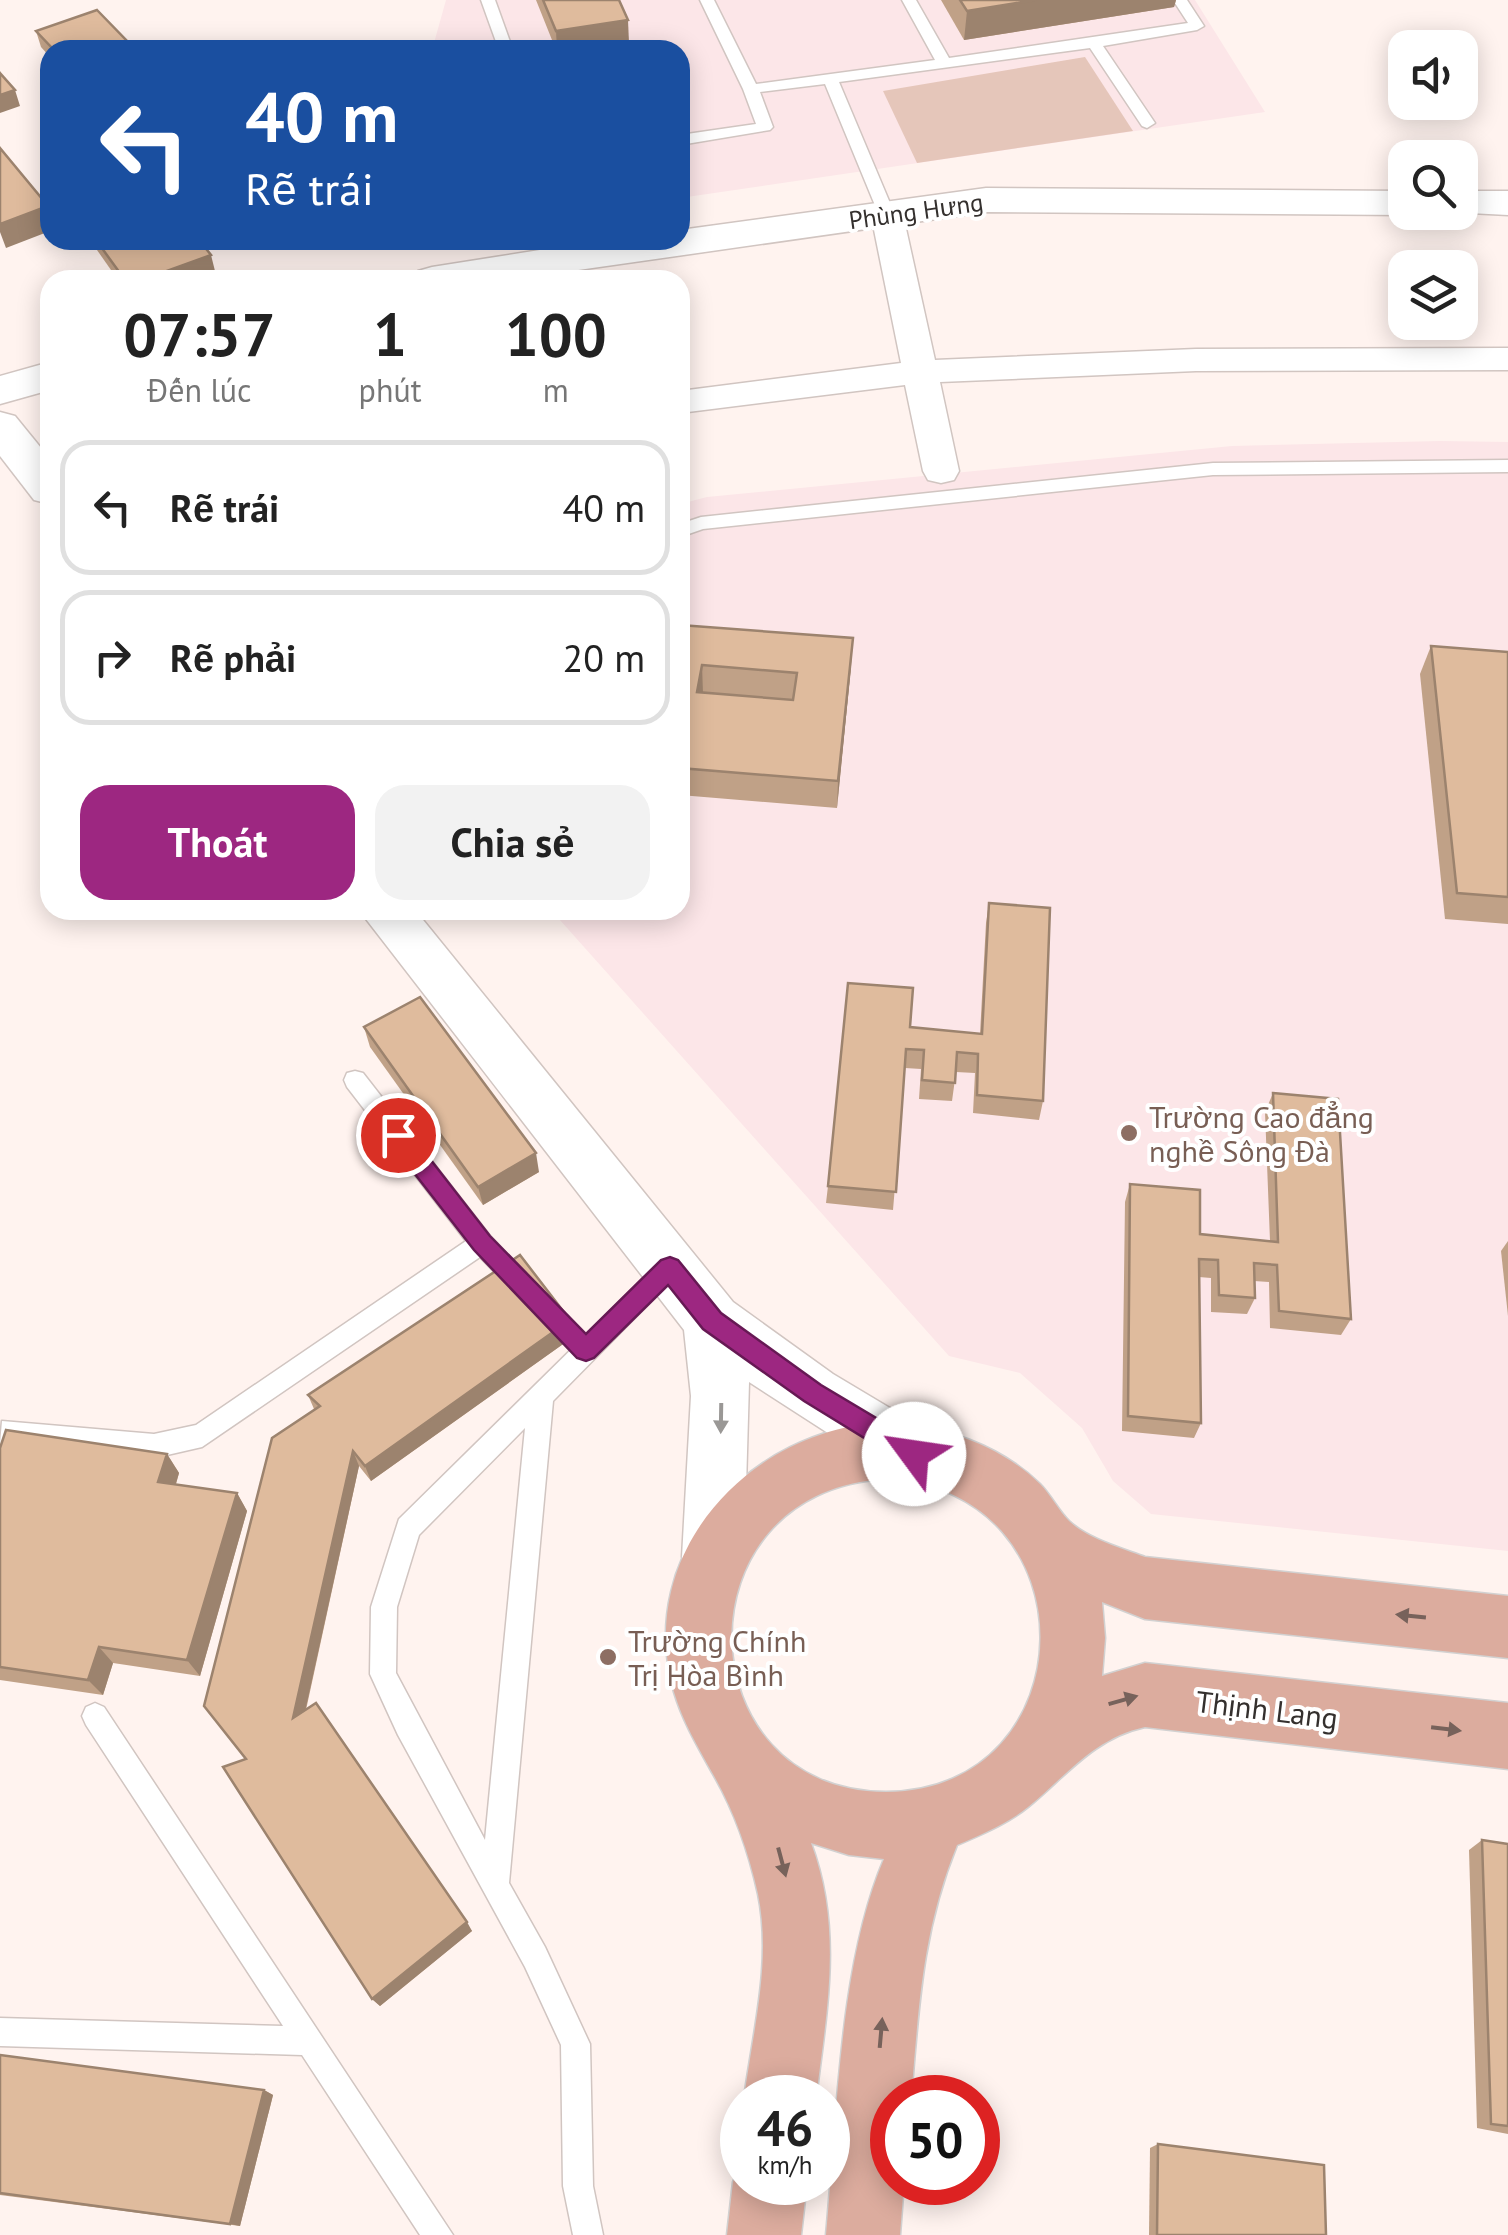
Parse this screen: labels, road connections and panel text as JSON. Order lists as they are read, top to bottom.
{
  "streets": {
    "main road": ["Thịnh Lang"],
    "street": ["Phùng Hưng"]
  },
  "places": ["Trường Cao đẳng nghề Sông Đà", "Trường Chính Trị Hòa Bình"],
  "page": {
    "turn": ["40 m", "Rẽ trái"],
    "eta": [
      "07:57",
      "Đến lúc",
      "1",
      "phút",
      "100",
      "m"
    ],
    "list": [
      {
        "name": "Rẽ trái",
        "value": "40 m"
      },
      {
        "name": "Rẽ phải",
        "value": "20 m"
      }
    ],
    "buttons": ["Thoát", "Chia sẻ"],
    "speed": "46 km/h",
    "limit": "50"
  }
}
